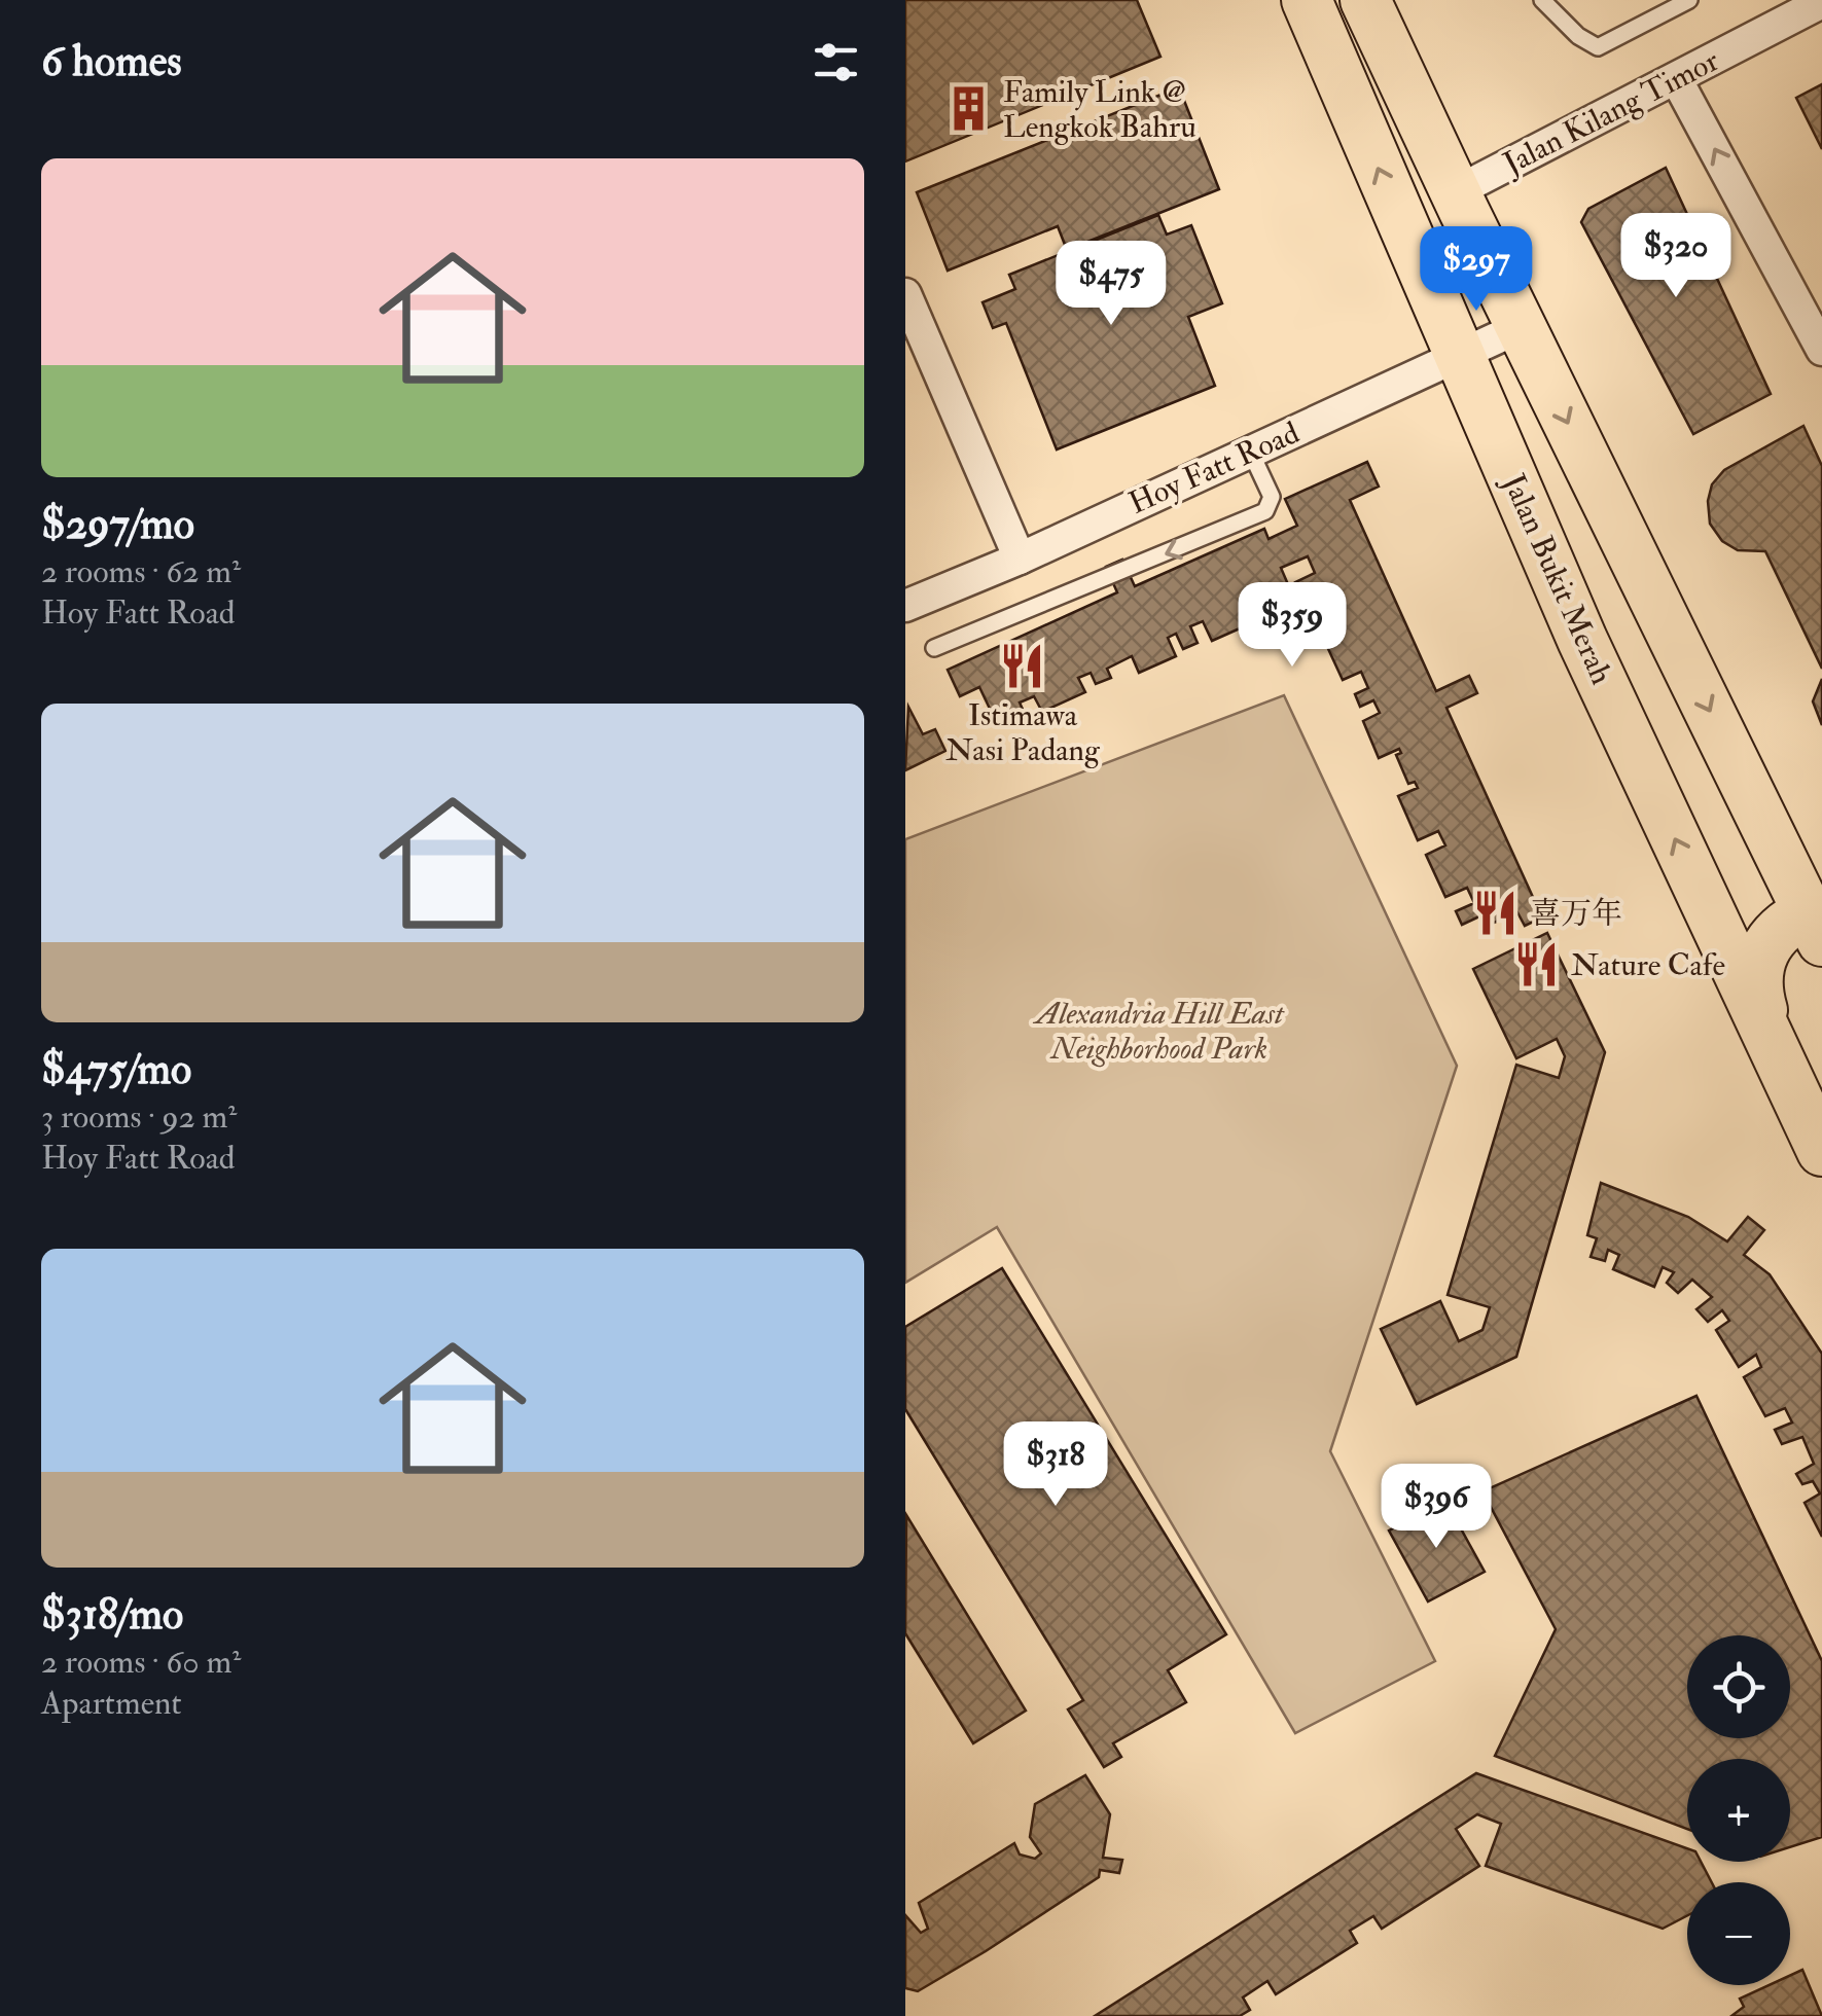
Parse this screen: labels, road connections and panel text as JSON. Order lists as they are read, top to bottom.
{
  "streets": {
    "main road": ["Jalan Bukit Merah"],
    "street": ["Jalan Kilang Timor", "Hoy Fatt Road"]
  },
  "crossings": [
    ["Hoy Fatt Road", "Jalan Bukit Merah"]
  ],
  "parks": ["Alexandria Hill East Neighborhood Park"],
  "places": {
    "building": ["Family Link @ Lengkok Bahru"],
    "restaurant": ["Istimawa Nasi Padang", "喜万年", "Nature Cafe"]
  },
  "page": {
    "heading": "6 homes",
    "list": [
      {
        "name": "$297/mo",
        "note": "2 rooms · 62 m² · Hoy Fatt Road"
      },
      {
        "name": "$475/mo",
        "note": "3 rooms · 92 m² · Hoy Fatt Road"
      },
      {
        "name": "$318/mo",
        "note": "2 rooms · 60 m² · Apartment"
      }
    ],
    "price": [
      "$320",
      "$297",
      "$475",
      "$359",
      "$318",
      "$396"
    ],
    "map_buttons": ["+", "−"]
  }
}
